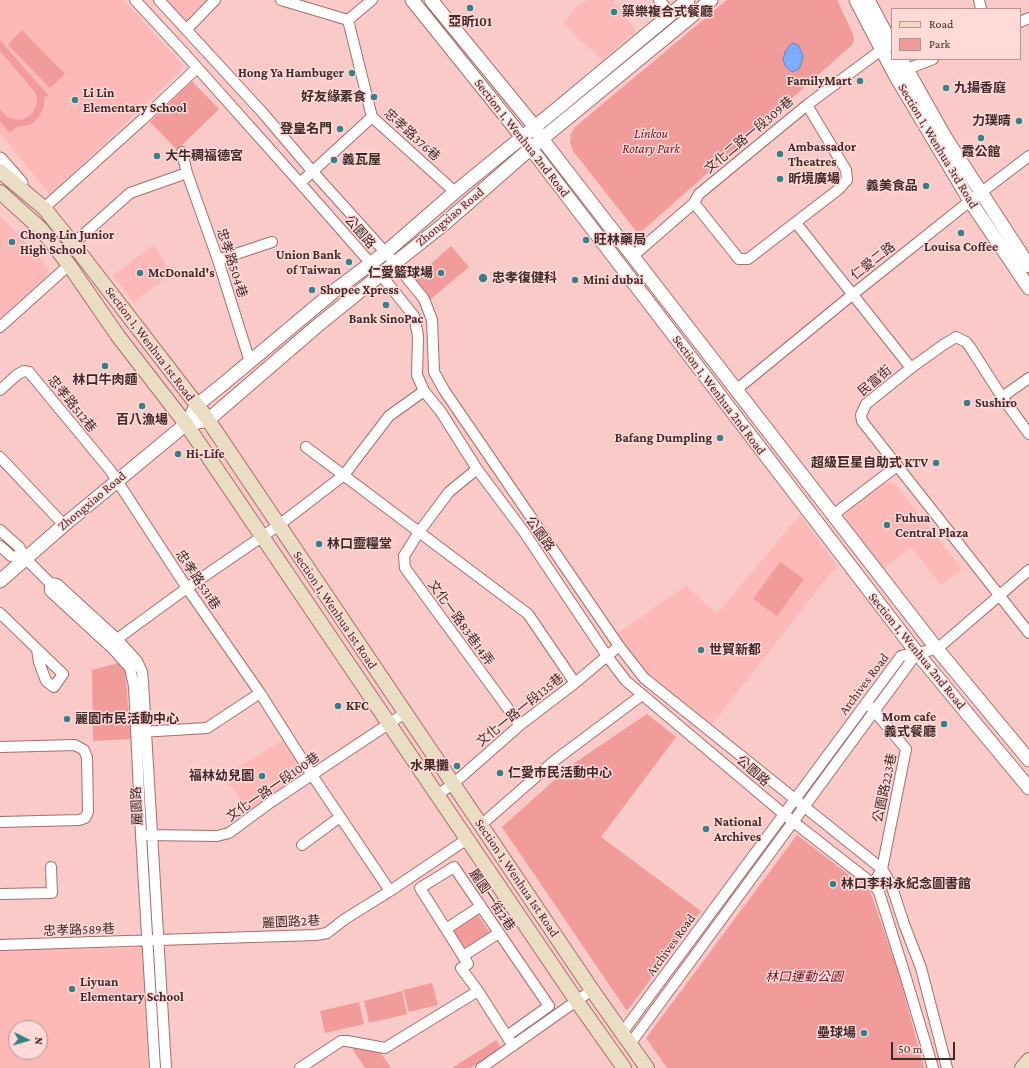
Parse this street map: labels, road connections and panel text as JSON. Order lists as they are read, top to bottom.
{
  "streets": {
    "main road": ["Section 1, Wenhua 1st Road"],
    "street": [
      "忠孝路376巷",
      "文化二路一段309巷",
      "Section 1, Wenhua 2nd Road",
      "Section 1, Wenhua 3rd Road",
      "Zhongxiao Road",
      "公園路",
      "仁愛二路",
      "忠孝路504巷",
      "民富街",
      "忠孝路512巷",
      "忠孝路531巷",
      "文化一路83巷14弄",
      "Archives Road",
      "文化一路一段135巷",
      "文化一路一段100巷",
      "公園路223巷",
      "麗園路",
      "麗園一街2巷",
      "麗園路2巷",
      "忠孝路589巷"
    ]
  },
  "crossings": [
    ["忠孝路376巷", "Zhongxiao Road"],
    ["文化二路一段309巷", "Section 1, Wenhua 2nd Road"],
    ["文化二路一段309巷", "Section 1, Wenhua 3rd Road"],
    ["Section 1, Wenhua 2nd Road", "Zhongxiao Road"],
    ["Section 1, Wenhua 2nd Road", "仁愛二路"],
    ["Section 1, Wenhua 2nd Road", "Archives Road"],
    ["Section 1, Wenhua 3rd Road", "仁愛二路"],
    ["Zhongxiao Road", "公園路"],
    ["Zhongxiao Road", "忠孝路504巷"],
    ["Zhongxiao Road", "Section 1, Wenhua 1st Road"],
    ["Zhongxiao Road", "忠孝路512巷"],
    ["Zhongxiao Road", "忠孝路531巷"],
    ["Zhongxiao Road", "麗園路"],
    ["公園路", "文化一路83巷14弄"],
    ["公園路", "Archives Road"],
    ["公園路", "文化一路一段135巷"],
    ["公園路", "公園路223巷"],
    ["Section 1, Wenhua 1st Road", "Archives Road"],
    ["Section 1, Wenhua 1st Road", "文化一路一段135巷"],
    ["Section 1, Wenhua 1st Road", "文化一路一段100巷"],
    ["Section 1, Wenhua 1st Road", "麗園路2巷"],
    ["忠孝路512巷", "忠孝路531巷"],
    ["忠孝路531巷", "文化一路一段100巷"],
    ["忠孝路531巷", "麗園路2巷"],
    ["文化一路83巷14弄", "文化一路一段135巷"],
    ["Archives Road", "公園路223巷"],
    ["文化一路一段100巷", "麗園路"],
    ["麗園路", "麗園路2巷"],
    ["麗園路", "忠孝路589巷"],
    ["麗園路2巷", "忠孝路589巷"]
  ],
  "parks": ["Linkou Rotary Park", "林口運動公園"],
  "places": [
    "亞昕101",
    "築樂複合式餐廳",
    "Hong Ya Hambuger",
    "FamilyMart",
    "九揚香庭",
    "好友緣素食",
    "Li Lin Elementary School",
    "力璞晴",
    "登皇名門",
    "霞公館",
    "Ambassador Theatres",
    "大牛稠福德宮",
    "義瓦屋",
    "昕境廣場",
    "義美食品",
    "Louisa Coffee",
    "旺林藥局",
    "Chong Lin Junior High School",
    "Union Bank of Taiwan",
    "McDonald's",
    "仁愛籃球場",
    "忠孝復健科",
    "Mini dubai",
    "Shopee Xpress",
    "Bank SinoPac",
    "林口牛肉麵",
    "Sushiro",
    "百八漁場",
    "Bafang Dumpling",
    "Hi-Life",
    "超級巨星自助式 KTV",
    "Fuhua Central Plaza",
    "林口靈糧堂",
    "世貿新都",
    "KFC",
    "麗園市民活動中心",
    "Mom cafe 義式餐廳",
    "水果攤",
    "仁愛市民活動中心",
    "福林幼兒園",
    "National Archives",
    "林口李科永紀念圖書館",
    "Liyuan Elementary School",
    "壘球場"
  ],
  "legend": ["Road", "Park"],
  "scale_bar": "50 m",
  "north": "right"
}
